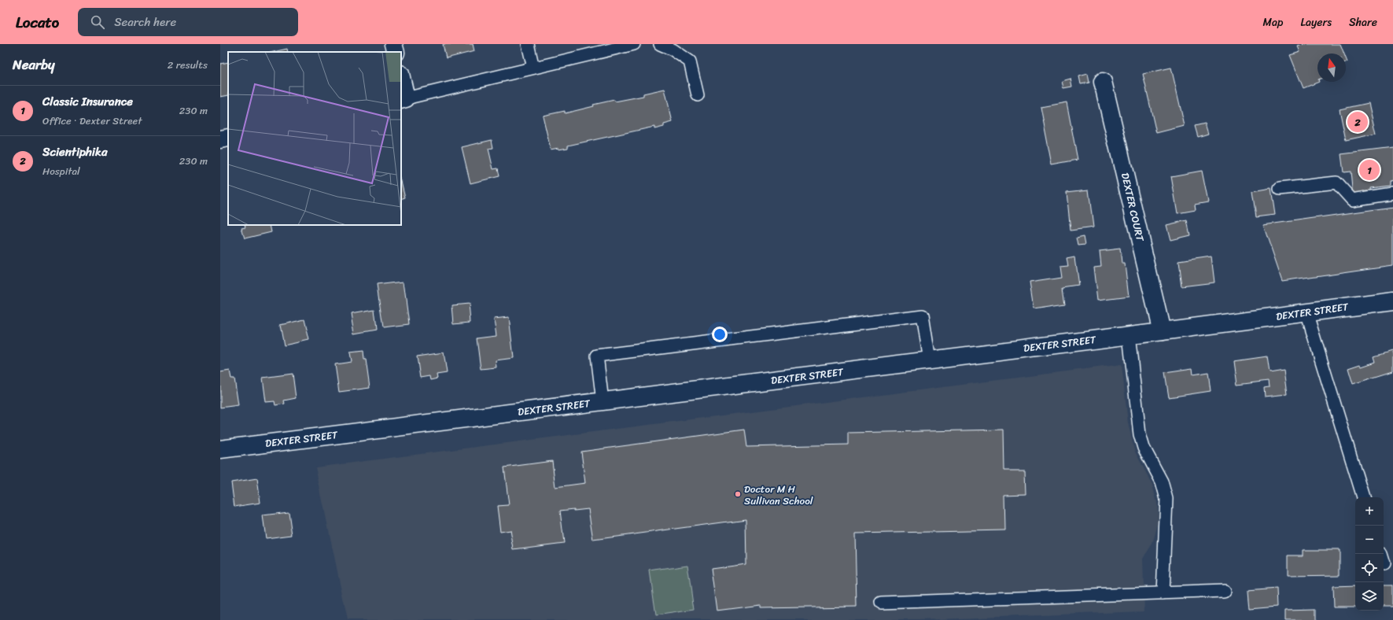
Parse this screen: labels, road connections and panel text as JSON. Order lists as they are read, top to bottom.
{
  "streets": {
    "street": ["DEXTER COURT", "DEXTER STREET"]
  },
  "crossings": [
    ["DEXTER COURT", "DEXTER STREET"]
  ],
  "places": ["Doctor M H Sullivan School"],
  "north": "top",
  "page": {
    "header": "Locato",
    "search": "Search here",
    "nav": ["Map", "Layers", "Share"],
    "heading": ["Nearby", "2 results"],
    "list": [
      {
        "mark": "1",
        "name": "Classic Insurance",
        "note": "Office · Dexter Street",
        "value": "230 m"
      },
      {
        "mark": "2",
        "name": "Scientiphika",
        "note": "Hospital",
        "value": "230 m"
      }
    ],
    "pins": ["2", "1"],
    "map_buttons": ["+", "−"]
  }
}
